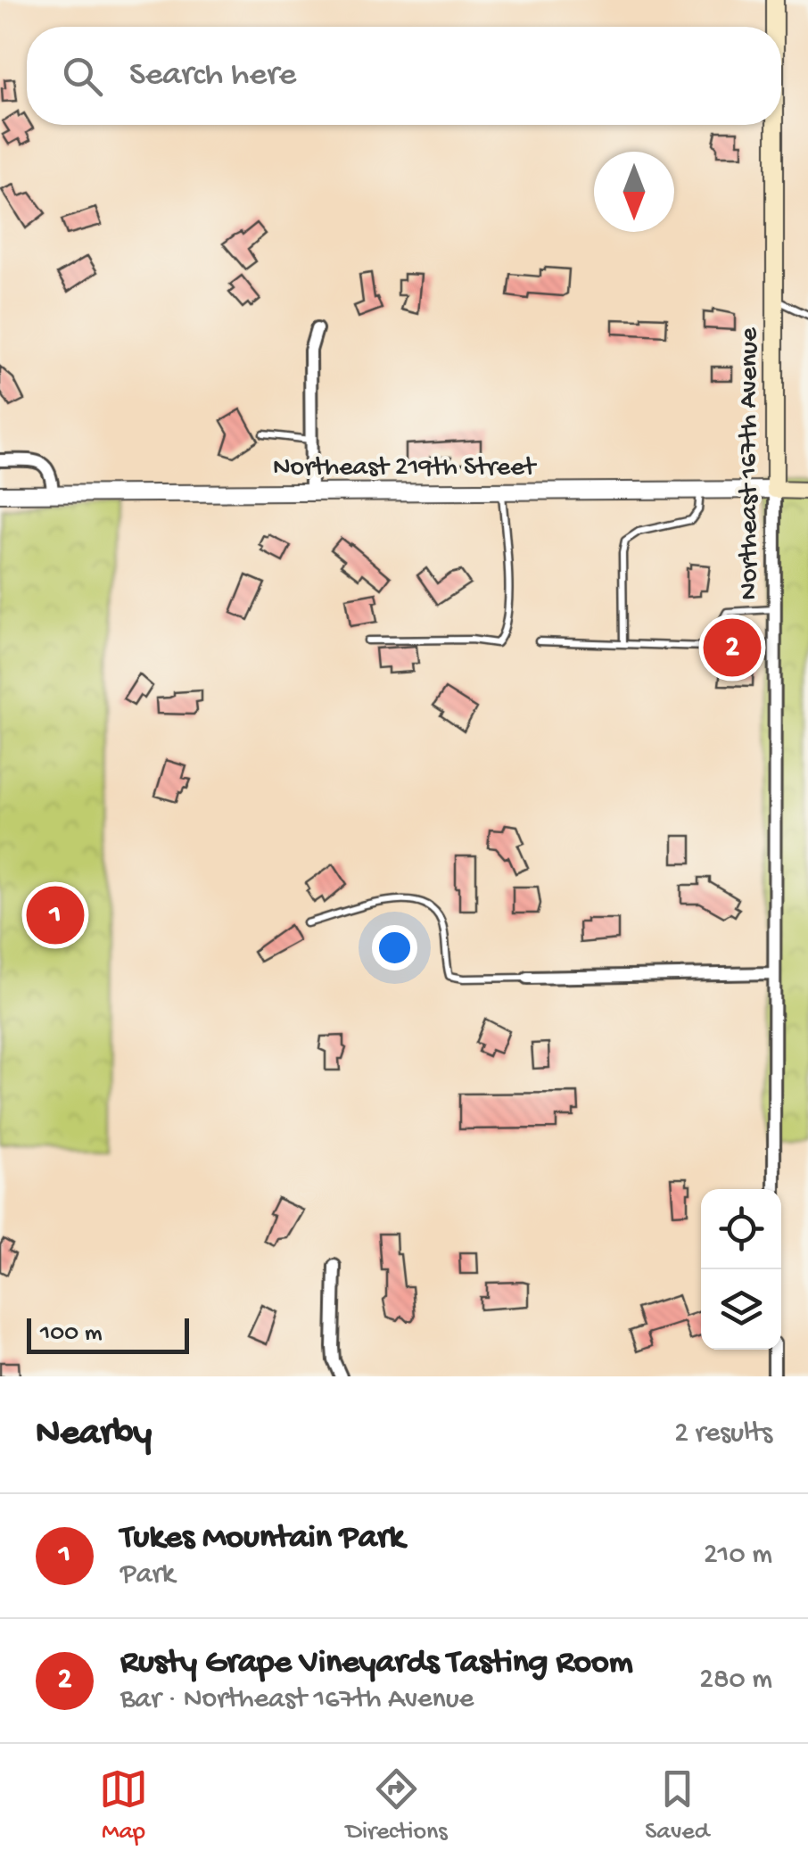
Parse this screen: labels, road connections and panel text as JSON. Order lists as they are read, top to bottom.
{
  "streets": {
    "main road": ["Northeast 167th Avenue", "Northeast 219th Street"]
  },
  "crossings": [
    ["Northeast 167th Avenue", "Northeast 219th Street"]
  ],
  "scale_bar": "100 m",
  "north": "bottom",
  "page": {
    "search": "Search here",
    "pins": ["2", "1"],
    "scale": "100 m",
    "heading": ["Nearby", "2 results"],
    "list": [
      {
        "mark": "1",
        "name": "Tukes Mountain Park",
        "note": "Park",
        "value": "210 m"
      },
      {
        "mark": "2",
        "name": "Rusty Grape Vineyards Tasting Room",
        "note": "Bar · Northeast 167th Avenue",
        "value": "280 m"
      }
    ],
    "nav": ["Map", "Directions", "Saved"]
  }
}
